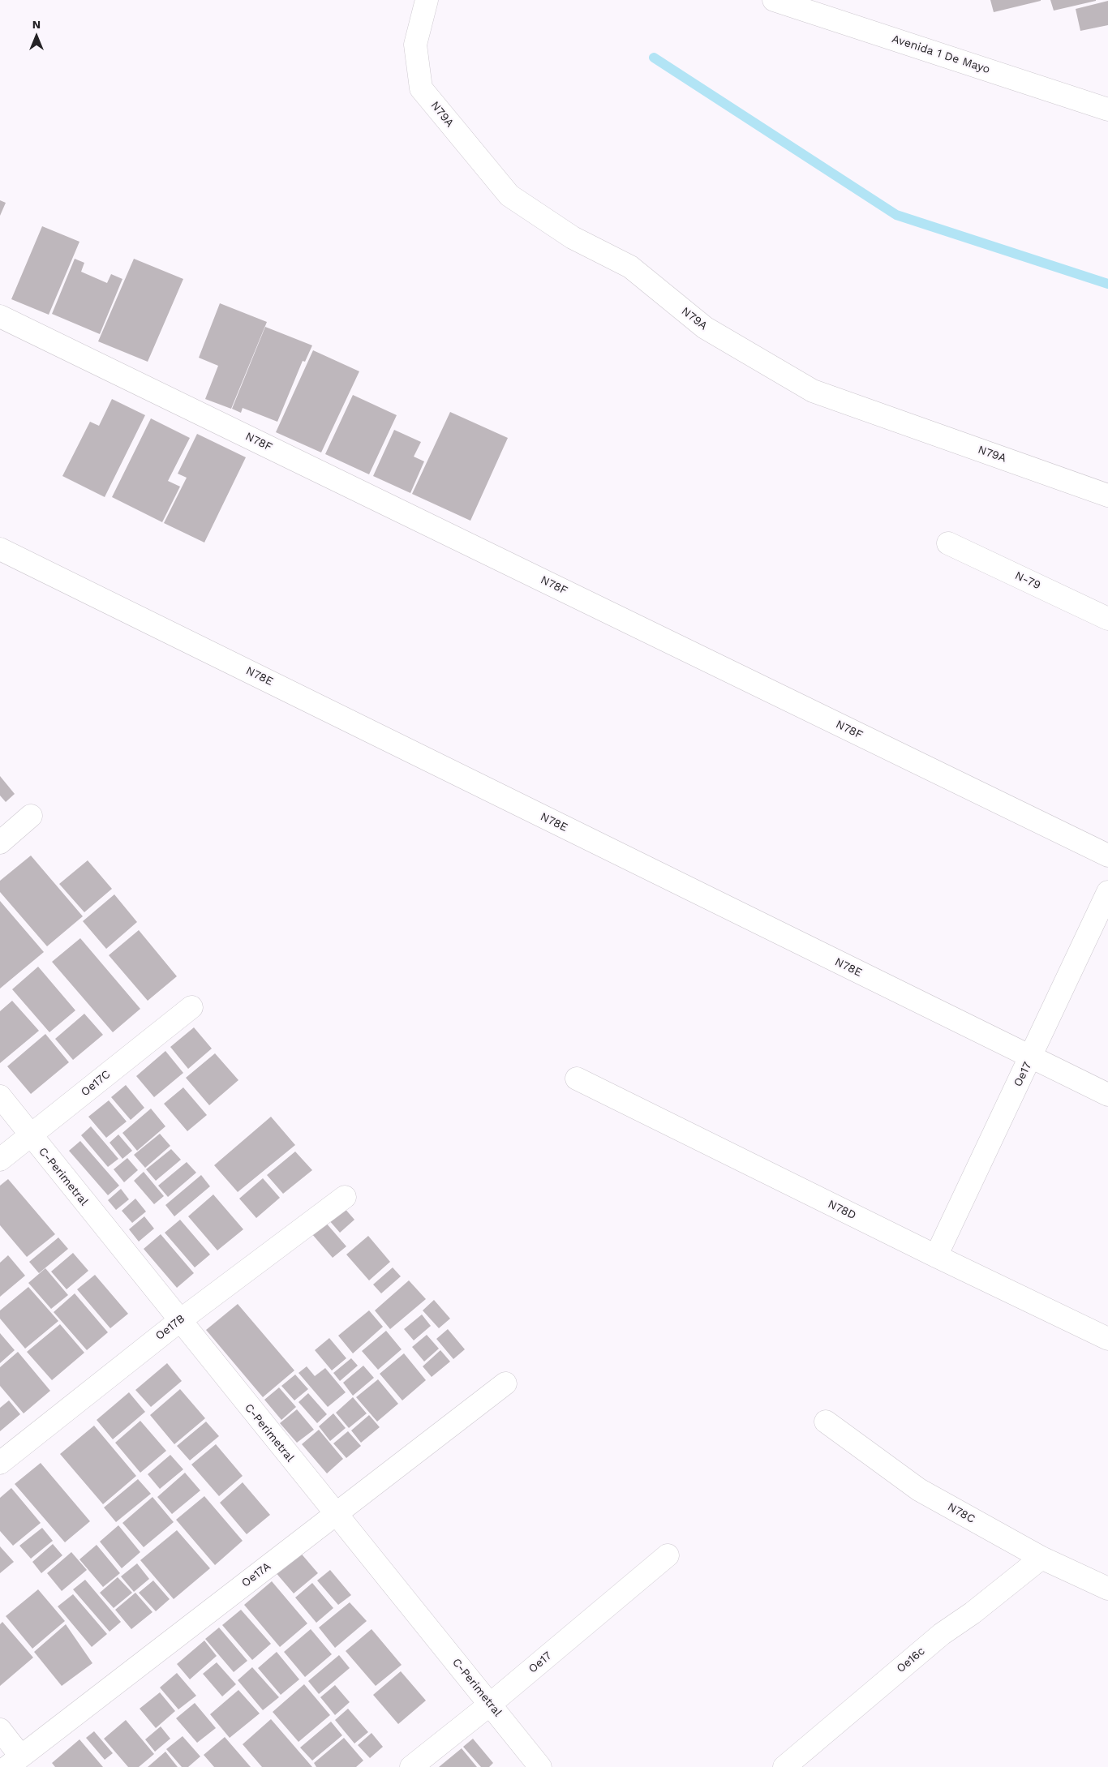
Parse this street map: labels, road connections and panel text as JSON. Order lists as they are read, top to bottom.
{
  "streets": {
    "street": [
      "Avenida 1 De Mayo",
      "N79A",
      "N78F",
      "N-79",
      "N78E",
      "Oe17",
      "Oe17C",
      "C-Perimetral",
      "N78D",
      "Oe17B",
      "N78C",
      "Oe17A",
      "Oe16c"
    ]
  },
  "crossings": [
    ["N78E", "Oe17"],
    ["Oe17", "C-Perimetral"],
    ["Oe17", "N78D"],
    ["Oe17C", "C-Perimetral"],
    ["C-Perimetral", "Oe17B"],
    ["C-Perimetral", "Oe17A"],
    ["N78C", "Oe16c"]
  ],
  "north": "top"
}
